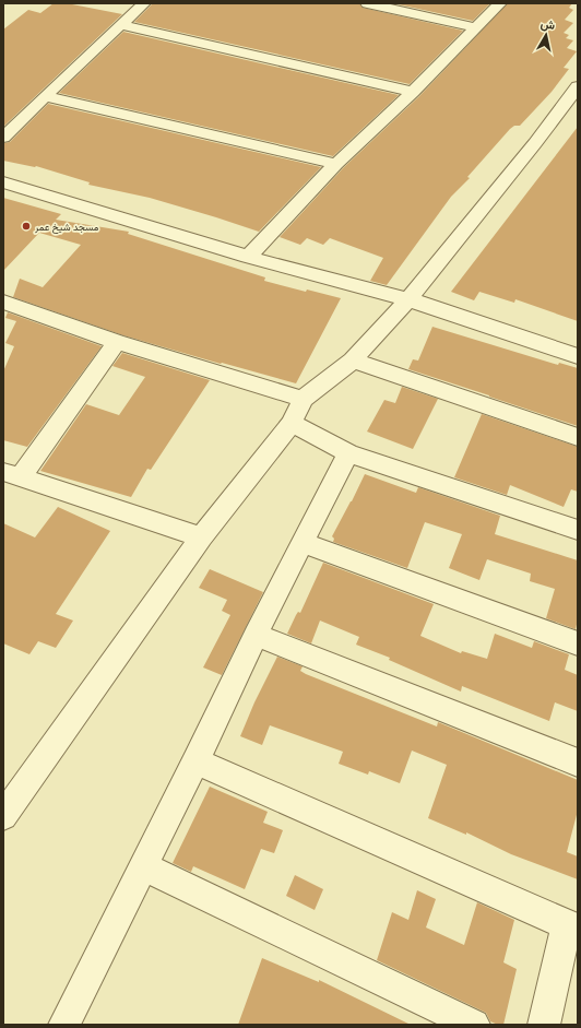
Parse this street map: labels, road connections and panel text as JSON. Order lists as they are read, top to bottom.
{
  "places": ["مسجد شيخ عمر"],
  "north": "top"
}
